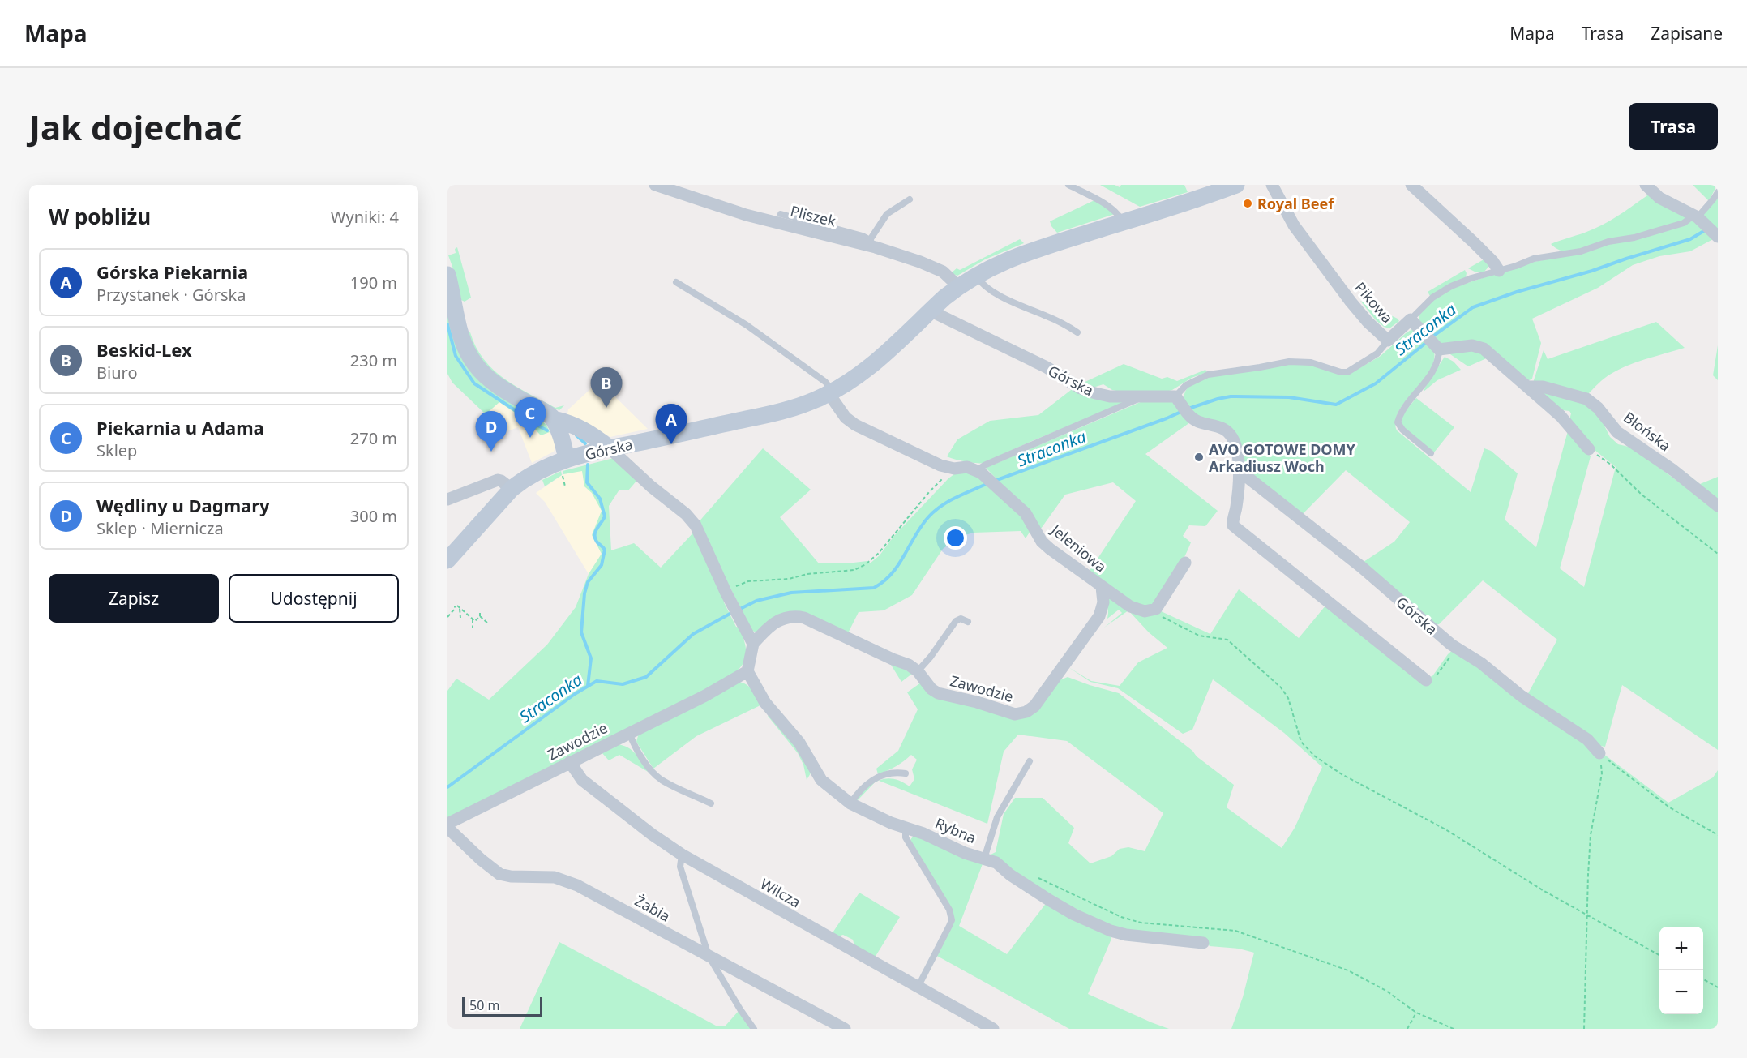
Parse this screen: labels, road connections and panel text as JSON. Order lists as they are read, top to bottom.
{
  "streets": {
    "street": [
      "Pliszek",
      "Pikowa",
      "Górska",
      "Błońska",
      "Jeleniowa",
      "Zawodzie",
      "Rybna",
      "Wilcza",
      "Żabia"
    ]
  },
  "crossings": [
    ["Pliszek", "Górska"],
    ["Jeleniowa", "Zawodzie"],
    ["Zawodzie", "Rybna"],
    ["Zawodzie", "Wilcza"]
  ],
  "water": ["Straconka"],
  "places": ["Royal Beef", "AVO GOTOWE DOMY Arkadiusz Woch"],
  "scale_bar": "50 m",
  "page": {
    "header": "Mapa",
    "nav": ["Mapa", "Trasa", "Zapisane"],
    "buttons": [
      "Trasa",
      ["Zapisz", "Udostępnij"]
    ],
    "title": "Jak dojechać",
    "heading": ["W pobliżu", "Wyniki: 4"],
    "list": [
      {
        "mark": "A",
        "name": "Górska Piekarnia",
        "note": "Przystanek · Górska",
        "value": "190 m"
      },
      {
        "mark": "B",
        "name": "Beskid-Lex",
        "note": "Biuro",
        "value": "230 m"
      },
      {
        "mark": "C",
        "name": "Piekarnia u Adama",
        "note": "Sklep",
        "value": "270 m"
      },
      {
        "mark": "D",
        "name": "Wędliny u Dagmary",
        "note": "Sklep · Miernicza",
        "value": "300 m"
      }
    ],
    "pins": [
      "B",
      "C",
      "A",
      "D"
    ],
    "map_buttons": ["+", "−"],
    "scale": "50 m"
  }
}
